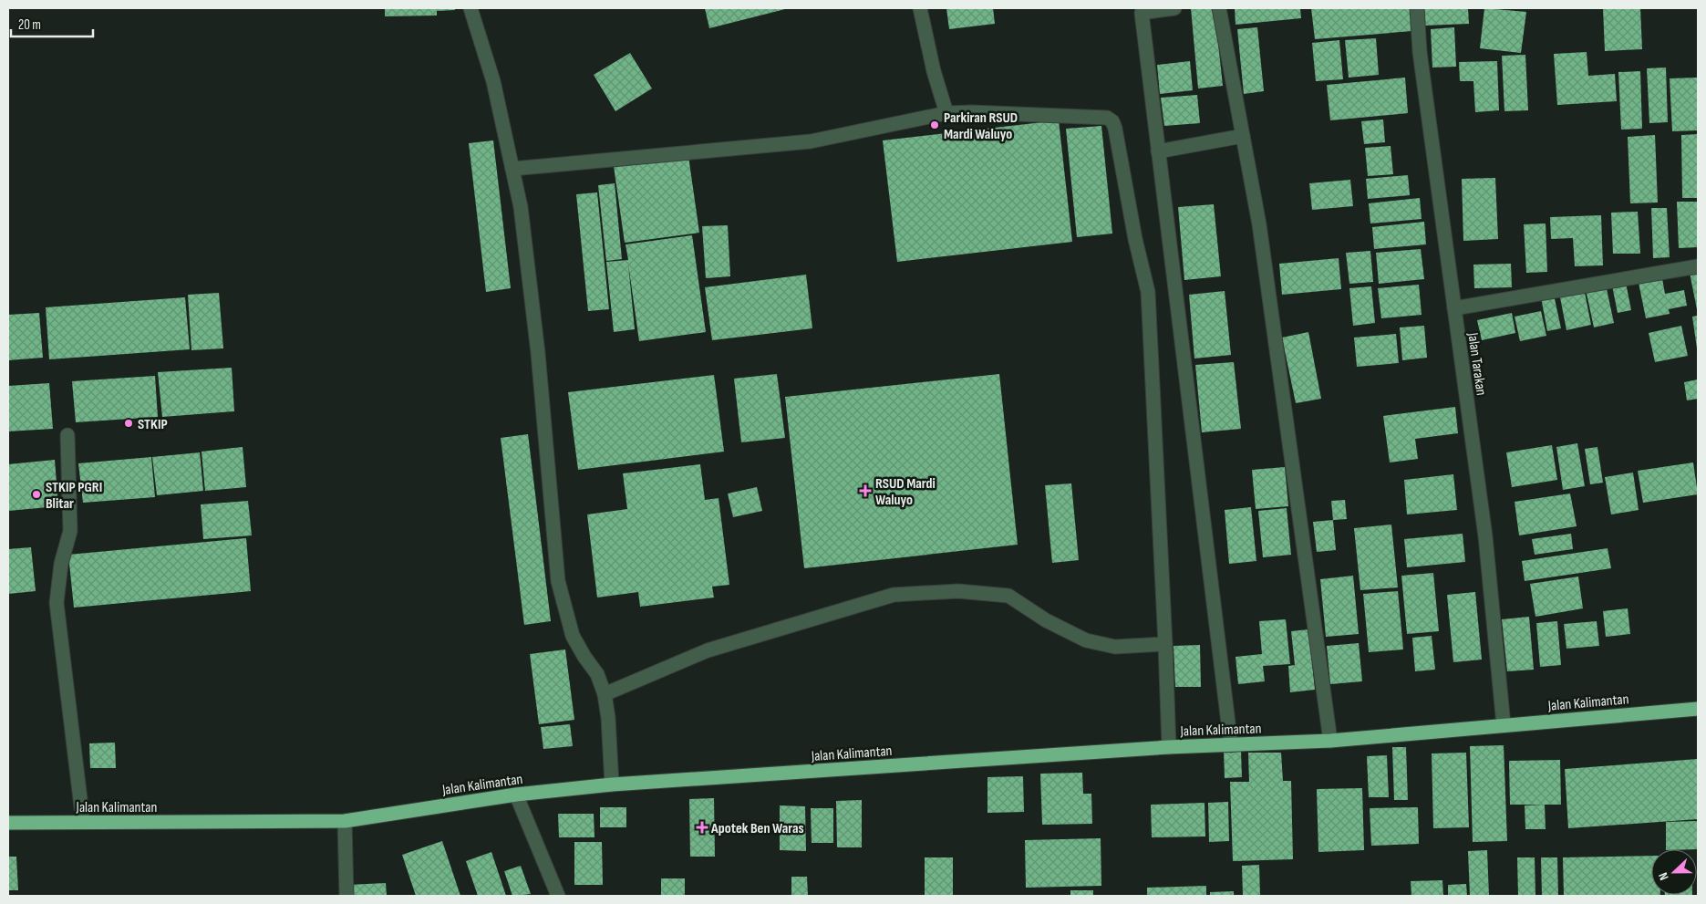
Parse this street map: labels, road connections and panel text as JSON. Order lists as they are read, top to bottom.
{
  "streets": {
    "highway": ["Jalan Kalimantan"],
    "street": ["Jalan Tarakan"]
  },
  "crossings": [
    ["Jalan Tarakan", "Jalan Kalimantan"]
  ],
  "places": {
    "other": ["Parkiran RSUD Mardi Waluyo", "STKIP", "STKIP PGRI Blitar"],
    "health": ["RSUD Mardi Waluyo", "Apotek Ben Waras"]
  },
  "scale_bar": "20 m",
  "north": "left"
}
